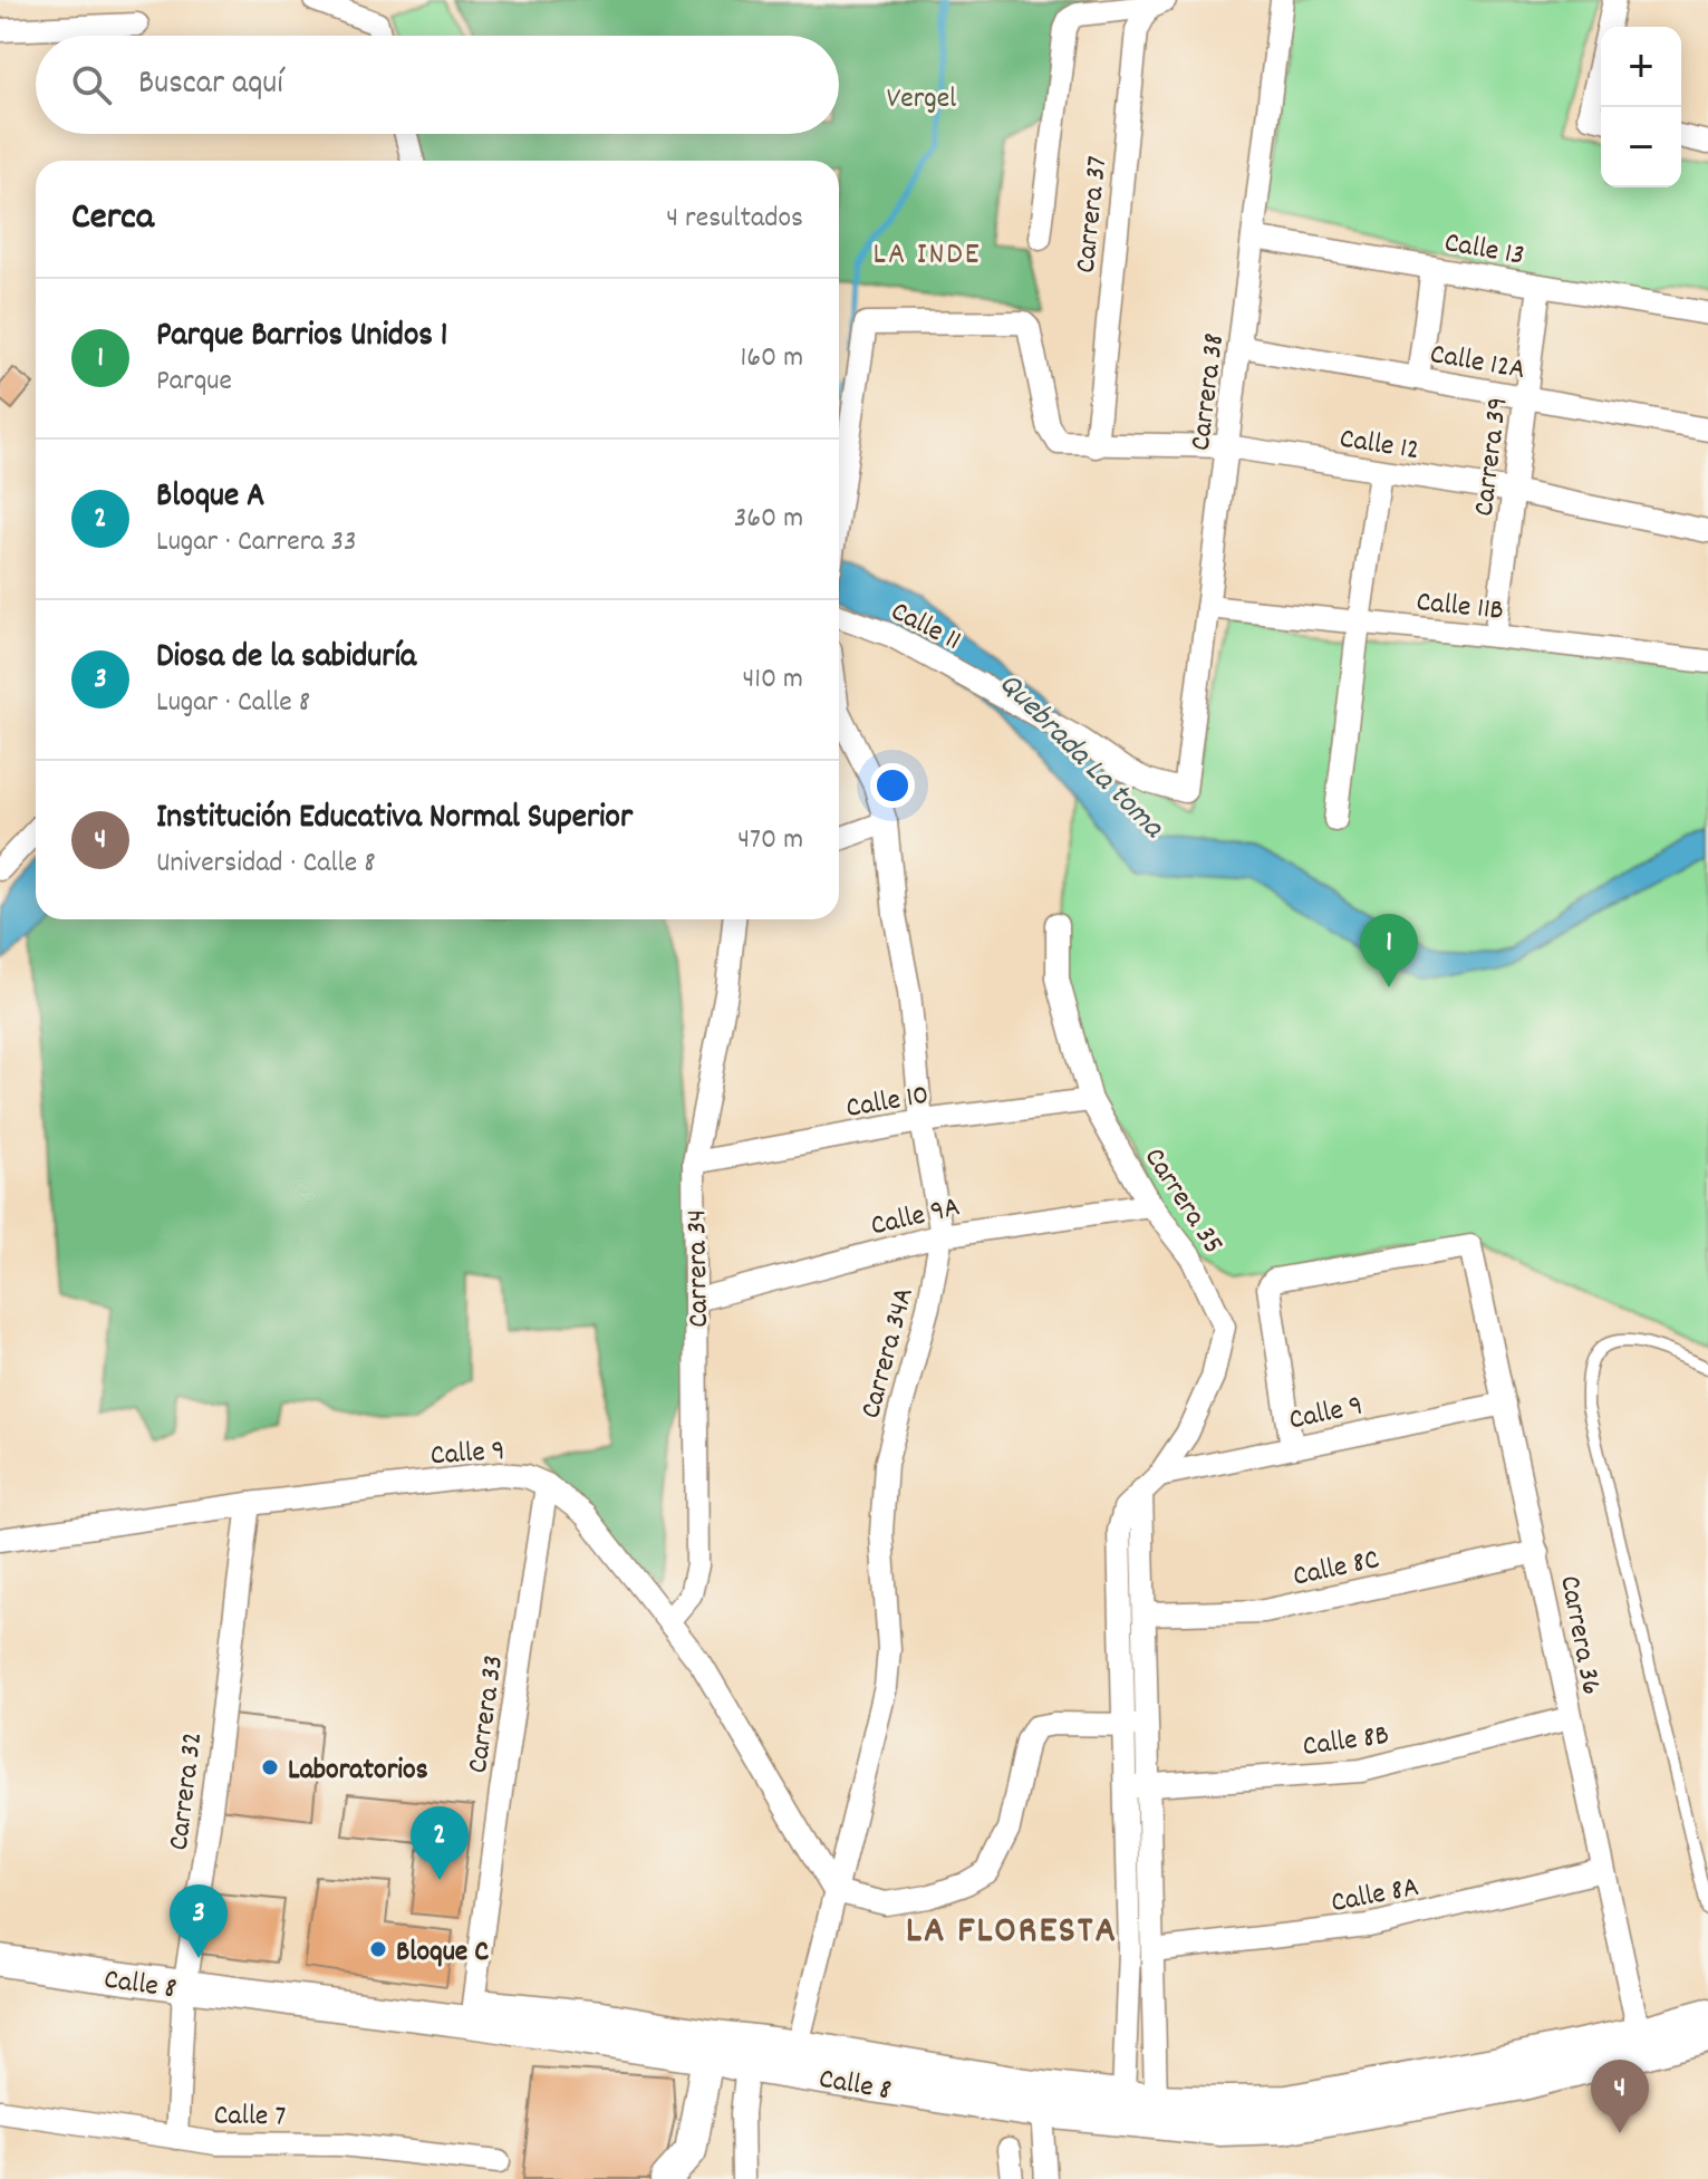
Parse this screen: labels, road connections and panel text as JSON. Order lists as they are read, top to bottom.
{
  "streets": {
    "main road": ["Calle 8"],
    "street": [
      "Carrera 37",
      "Calle 13",
      "Calle 12A",
      "Carrera 38",
      "Calle 12",
      "Carrera 39",
      "Calle 11B",
      "Calle 11",
      "Calle 10",
      "Carrera 35",
      "Calle 9A",
      "Carrera 34",
      "Carrera 34A",
      "Calle 9",
      "Calle 8C",
      "Carrera 36",
      "Carrera 33",
      "Calle 8B",
      "Carrera 32",
      "Calle 8A",
      "Calle 7"
    ]
  },
  "crossings": [
    ["Carrera 37", "Calle 12"],
    ["Calle 13", "Carrera 38"],
    ["Calle 13", "Carrera 39"],
    ["Calle 12A", "Carrera 38"],
    ["Calle 12A", "Carrera 39"],
    ["Carrera 38", "Calle 12"],
    ["Carrera 38", "Calle 11B"],
    ["Carrera 38", "Calle 11"],
    ["Calle 12", "Carrera 39"],
    ["Carrera 39", "Calle 11B"],
    ["Calle 10", "Carrera 35"],
    ["Calle 10", "Carrera 34"],
    ["Calle 10", "Carrera 34A"],
    ["Carrera 35", "Calle 9A"],
    ["Carrera 35", "Calle 9"],
    ["Carrera 35", "Calle 8C"],
    ["Carrera 35", "Calle 8B"],
    ["Carrera 35", "Calle 8A"],
    ["Carrera 35", "Calle 8"],
    ["Calle 9A", "Carrera 34"],
    ["Calle 9A", "Carrera 34A"],
    ["Carrera 34", "Calle 9"],
    ["Carrera 34A", "Calle 9"],
    ["Carrera 34A", "Calle 8"],
    ["Calle 9", "Carrera 36"],
    ["Calle 9", "Carrera 33"],
    ["Calle 9", "Carrera 32"],
    ["Calle 8C", "Carrera 36"],
    ["Carrera 36", "Calle 8B"],
    ["Carrera 36", "Calle 8A"],
    ["Carrera 36", "Calle 8"],
    ["Carrera 33", "Calle 8"],
    ["Carrera 32", "Calle 8"],
    ["Carrera 32", "Calle 7"]
  ],
  "districts": ["LA INDE", "LA FLORESTA"],
  "water": ["Quebrada La toma"],
  "parks": ["Vergel"],
  "places": ["Laboratorios", "Bloque C"],
  "page": {
    "map_buttons": ["+", "−"],
    "search": "Buscar aquí",
    "heading": ["Cerca", "4 resultados"],
    "list": [
      {
        "mark": "1",
        "name": "Parque Barrios Unidos 1",
        "note": "Parque",
        "value": "160 m"
      },
      {
        "mark": "2",
        "name": "Bloque A",
        "note": "Lugar · Carrera 33",
        "value": "360 m"
      },
      {
        "mark": "3",
        "name": "Diosa de la sabiduría",
        "note": "Lugar · Calle 8",
        "value": "410 m"
      },
      {
        "mark": "4",
        "name": "Institución Educativa Normal Superior",
        "note": "Universidad · Calle 8",
        "value": "470 m"
      }
    ],
    "pins": [
      "1",
      "2",
      "3",
      "4"
    ]
  }
}
